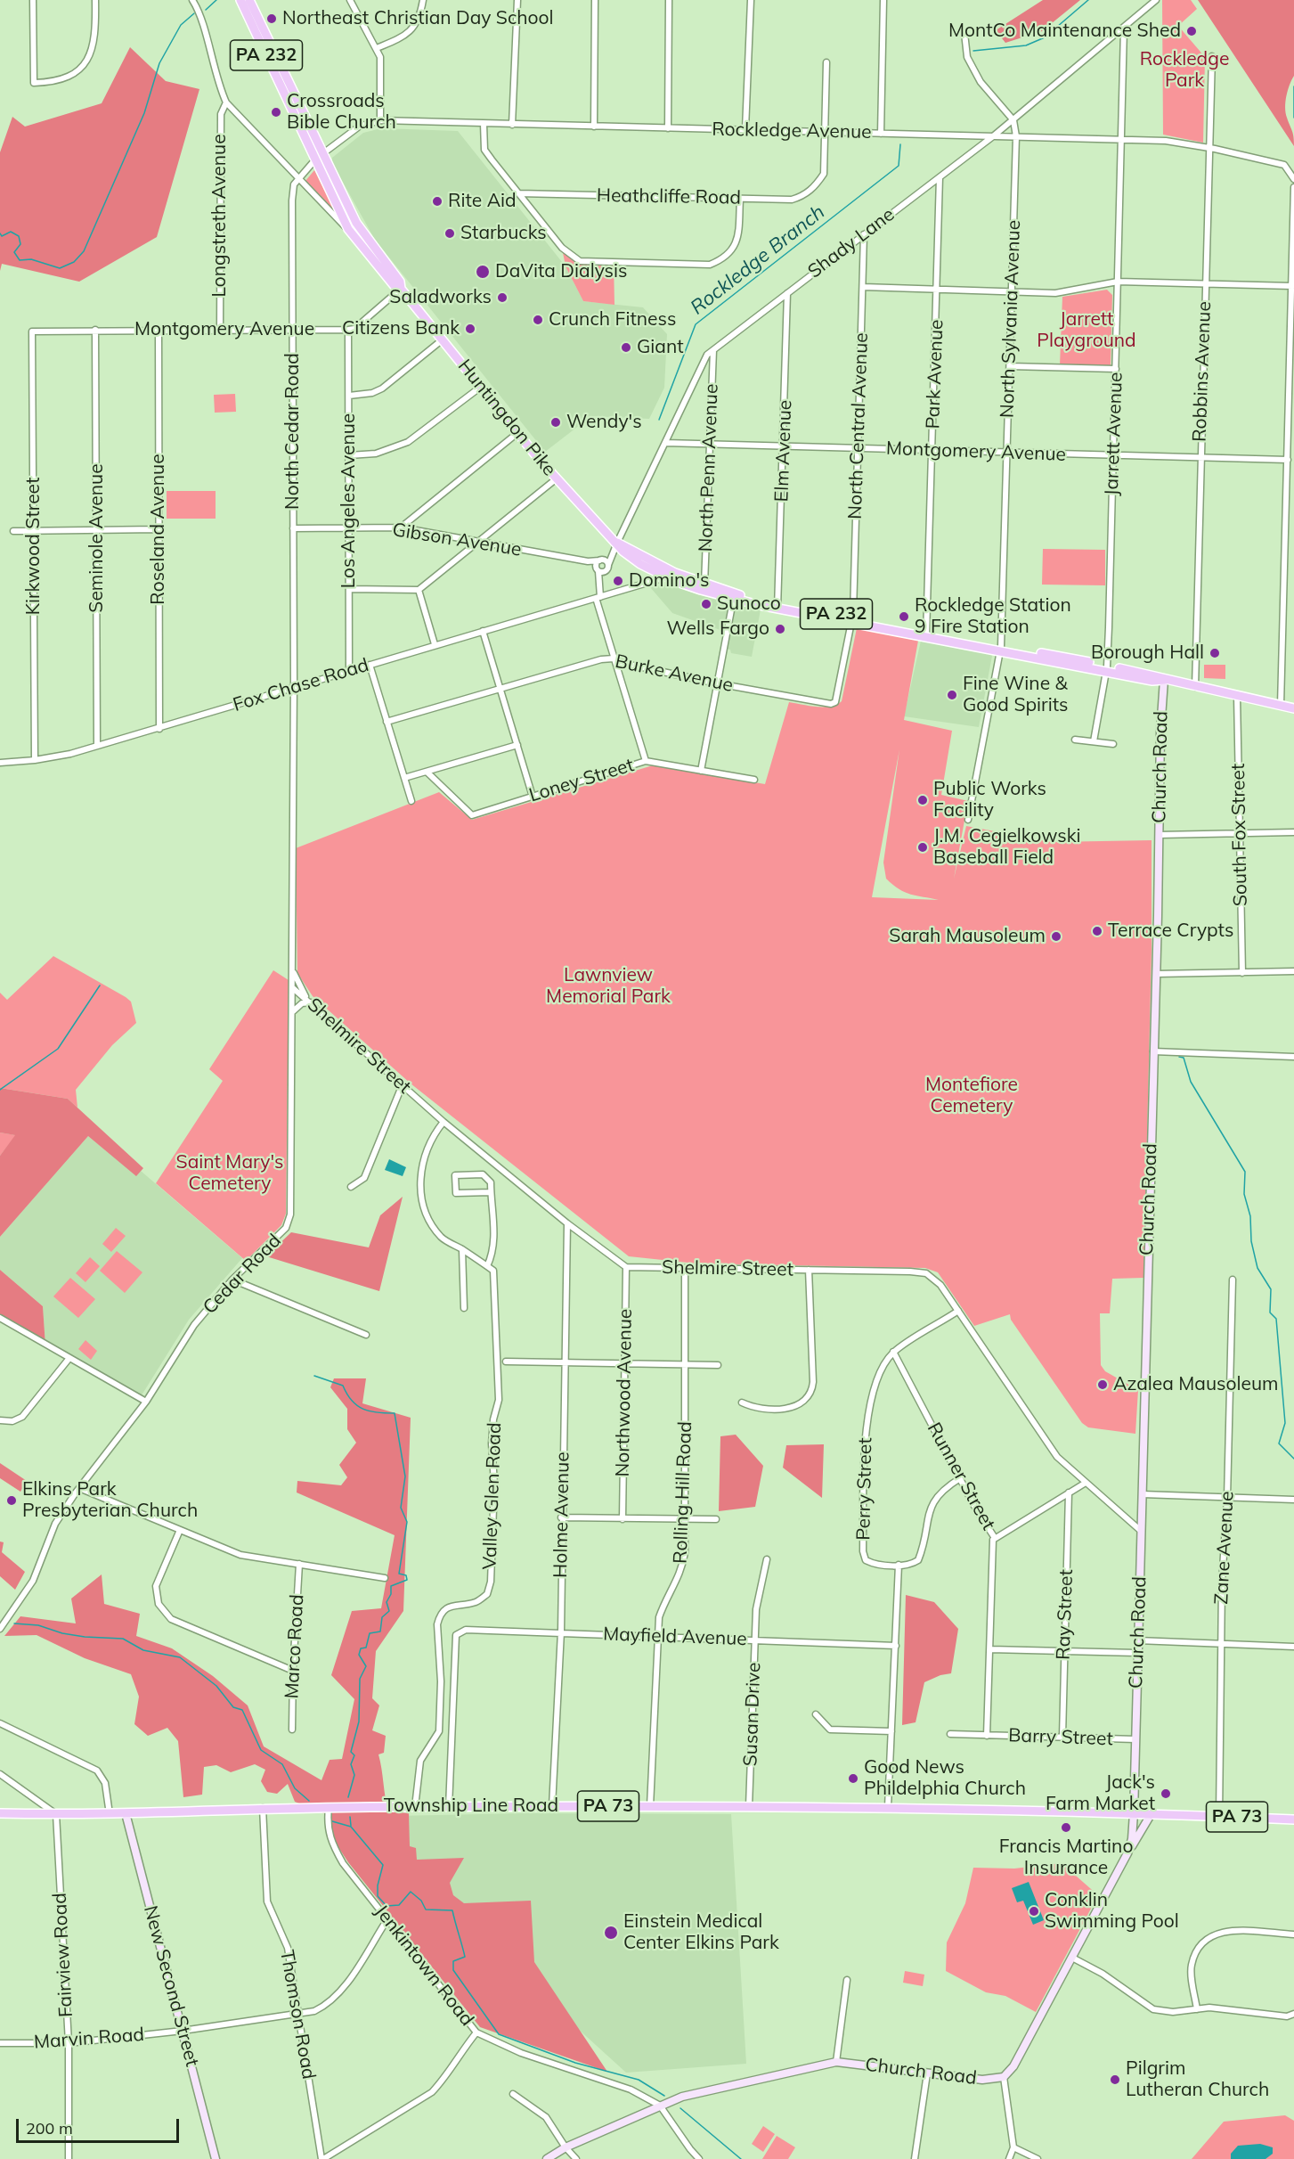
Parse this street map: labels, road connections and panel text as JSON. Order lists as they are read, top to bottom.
{
  "streets": {
    "main road": [
      "PA 232",
      "Huntingdon Pike",
      "Township Line Road",
      "PA 73"
    ],
    "street": [
      "Rockledge Avenue",
      "Heathcliffe Road",
      "Longstreth Avenue",
      "Shady Lane",
      "North Sylvania Avenue",
      "Montgomery Avenue",
      "Robbins Avenue",
      "Park Avenue",
      "North Central Avenue",
      "North Cedar Road",
      "Jarrett Avenue",
      "Elm Avenue",
      "North Penn Avenue",
      "Los Angeles Avenue",
      "Roseland Avenue",
      "Seminole Avenue",
      "Gibson Avenue",
      "Kirkwood Street",
      "Burke Avenue",
      "Fox Chase Road",
      "Church Road",
      "Loney Street",
      "South Fox Street",
      "Shelmire Street",
      "Cedar Road",
      "Northwood Avenue",
      "Runner Street",
      "Perry Street",
      "Rolling Hill Road",
      "Valley Glen Road",
      "Holme Avenue",
      "Zane Avenue",
      "Ray Street",
      "Mayfield Avenue",
      "Marco Road",
      "Susan Drive",
      "Barry Street",
      "Fairview Road",
      "Jenkintown Road",
      "New Second Street",
      "Thomson Road",
      "Marvin Road"
    ]
  },
  "crossings": [
    ["Rockledge Avenue", "Heathcliffe Road"],
    ["Rockledge Avenue", "Shady Lane"],
    ["Rockledge Avenue", "North Sylvania Avenue"],
    ["Rockledge Avenue", "Robbins Avenue"],
    ["Rockledge Avenue", "Huntingdon Pike"],
    ["Rockledge Avenue", "North Cedar Road"],
    ["Rockledge Avenue", "Jarrett Avenue"],
    ["Longstreth Avenue", "Montgomery Avenue"],
    ["Shady Lane", "North Sylvania Avenue"],
    ["Shady Lane", "Montgomery Avenue"],
    ["Shady Lane", "Park Avenue"],
    ["Shady Lane", "Huntingdon Pike"],
    ["Shady Lane", "North Central Avenue"],
    ["Shady Lane", "Jarrett Avenue"],
    ["Shady Lane", "Elm Avenue"],
    ["Shady Lane", "North Penn Avenue"],
    ["North Sylvania Avenue", "Montgomery Avenue"],
    ["North Sylvania Avenue", "Huntingdon Pike"],
    ["Montgomery Avenue", "Robbins Avenue"],
    ["Montgomery Avenue", "Park Avenue"],
    ["Montgomery Avenue", "North Central Avenue"],
    ["Montgomery Avenue", "North Cedar Road"],
    ["Montgomery Avenue", "Jarrett Avenue"],
    ["Montgomery Avenue", "Elm Avenue"],
    ["Montgomery Avenue", "North Penn Avenue"],
    ["Montgomery Avenue", "Los Angeles Avenue"],
    ["Montgomery Avenue", "Roseland Avenue"],
    ["Montgomery Avenue", "Seminole Avenue"],
    ["Montgomery Avenue", "Kirkwood Street"],
    ["Robbins Avenue", "Huntingdon Pike"],
    ["Park Avenue", "Huntingdon Pike"],
    ["Huntingdon Pike", "North Central Avenue"],
    ["Huntingdon Pike", "Jarrett Avenue"],
    ["Huntingdon Pike", "Elm Avenue"],
    ["Huntingdon Pike", "North Penn Avenue"],
    ["Huntingdon Pike", "Fox Chase Road"],
    ["Huntingdon Pike", "Church Road"],
    ["Huntingdon Pike", "South Fox Street"],
    ["North Central Avenue", "Burke Avenue"],
    ["North Cedar Road", "Gibson Avenue"],
    ["North Cedar Road", "Fox Chase Road"],
    ["North Cedar Road", "Cedar Road"],
    ["Los Angeles Avenue", "Gibson Avenue"],
    ["Los Angeles Avenue", "Fox Chase Road"],
    ["Roseland Avenue", "Fox Chase Road"],
    ["Seminole Avenue", "Fox Chase Road"],
    ["Kirkwood Street", "Fox Chase Road"],
    ["Church Road", "Shelmire Street"],
    ["Church Road", "Barry Street"],
    ["Church Road", "Township Line Road"],
    ["Church Road", "PA 73"],
    ["Church Road", "Jenkintown Road"],
    ["Shelmire Street", "Cedar Road"],
    ["Shelmire Street", "Northwood Avenue"],
    ["Shelmire Street", "Perry Street"],
    ["Shelmire Street", "Rolling Hill Road"],
    ["Shelmire Street", "Holme Avenue"],
    ["Runner Street", "Perry Street"],
    ["Runner Street", "Barry Street"],
    ["Rolling Hill Road", "Mayfield Avenue"],
    ["Rolling Hill Road", "Township Line Road"],
    ["Valley Glen Road", "Township Line Road"],
    ["Holme Avenue", "Mayfield Avenue"],
    ["Holme Avenue", "Township Line Road"],
    ["Zane Avenue", "PA 73"],
    ["Ray Street", "Barry Street"],
    ["Mayfield Avenue", "Susan Drive"],
    ["Mayfield Avenue", "Township Line Road"],
    ["Susan Drive", "Township Line Road"],
    ["Township Line Road", "PA 73"],
    ["Township Line Road", "Fairview Road"],
    ["Township Line Road", "Jenkintown Road"],
    ["Township Line Road", "New Second Street"],
    ["Township Line Road", "Thomson Road"],
    ["Fairview Road", "Marvin Road"],
    ["Jenkintown Road", "Marvin Road"],
    ["New Second Street", "Marvin Road"],
    ["Thomson Road", "Marvin Road"]
  ],
  "water": ["Rockledge Branch"],
  "parks": [
    "Rockledge Park",
    "Jarrett Playground",
    "Lawnview Memorial Park",
    "Montefiore Cemetery",
    "Saint Mary's Cemetery"
  ],
  "places": [
    "Northeast Christian Day School",
    "MontCo Maintenance Shed",
    "Crossroads Bible Church",
    "Rite Aid",
    "Starbucks",
    "DaVita Dialysis",
    "Saladworks",
    "Crunch Fitness",
    "Citizens Bank",
    "Giant",
    "Wendy's",
    "Domino's",
    "Sunoco",
    "Rockledge Station 9 Fire Station",
    "Wells Fargo",
    "Borough Hall",
    "Fine Wine & Good Spirits",
    "Public Works Facility",
    "J.M. Cegielkowski Baseball Field",
    "Terrace Crypts",
    "Sarah Mausoleum",
    "Azalea Mausoleum",
    "Elkins Park Presbyterian Church",
    "Good News Phildelphia Church",
    "Jack's Farm Market",
    "Francis Martino Insurance",
    "Conklin Swimming Pool",
    "Einstein Medical Center Elkins Park",
    "Pilgrim Lutheran Church"
  ],
  "scale_bar": "200 m"
}
